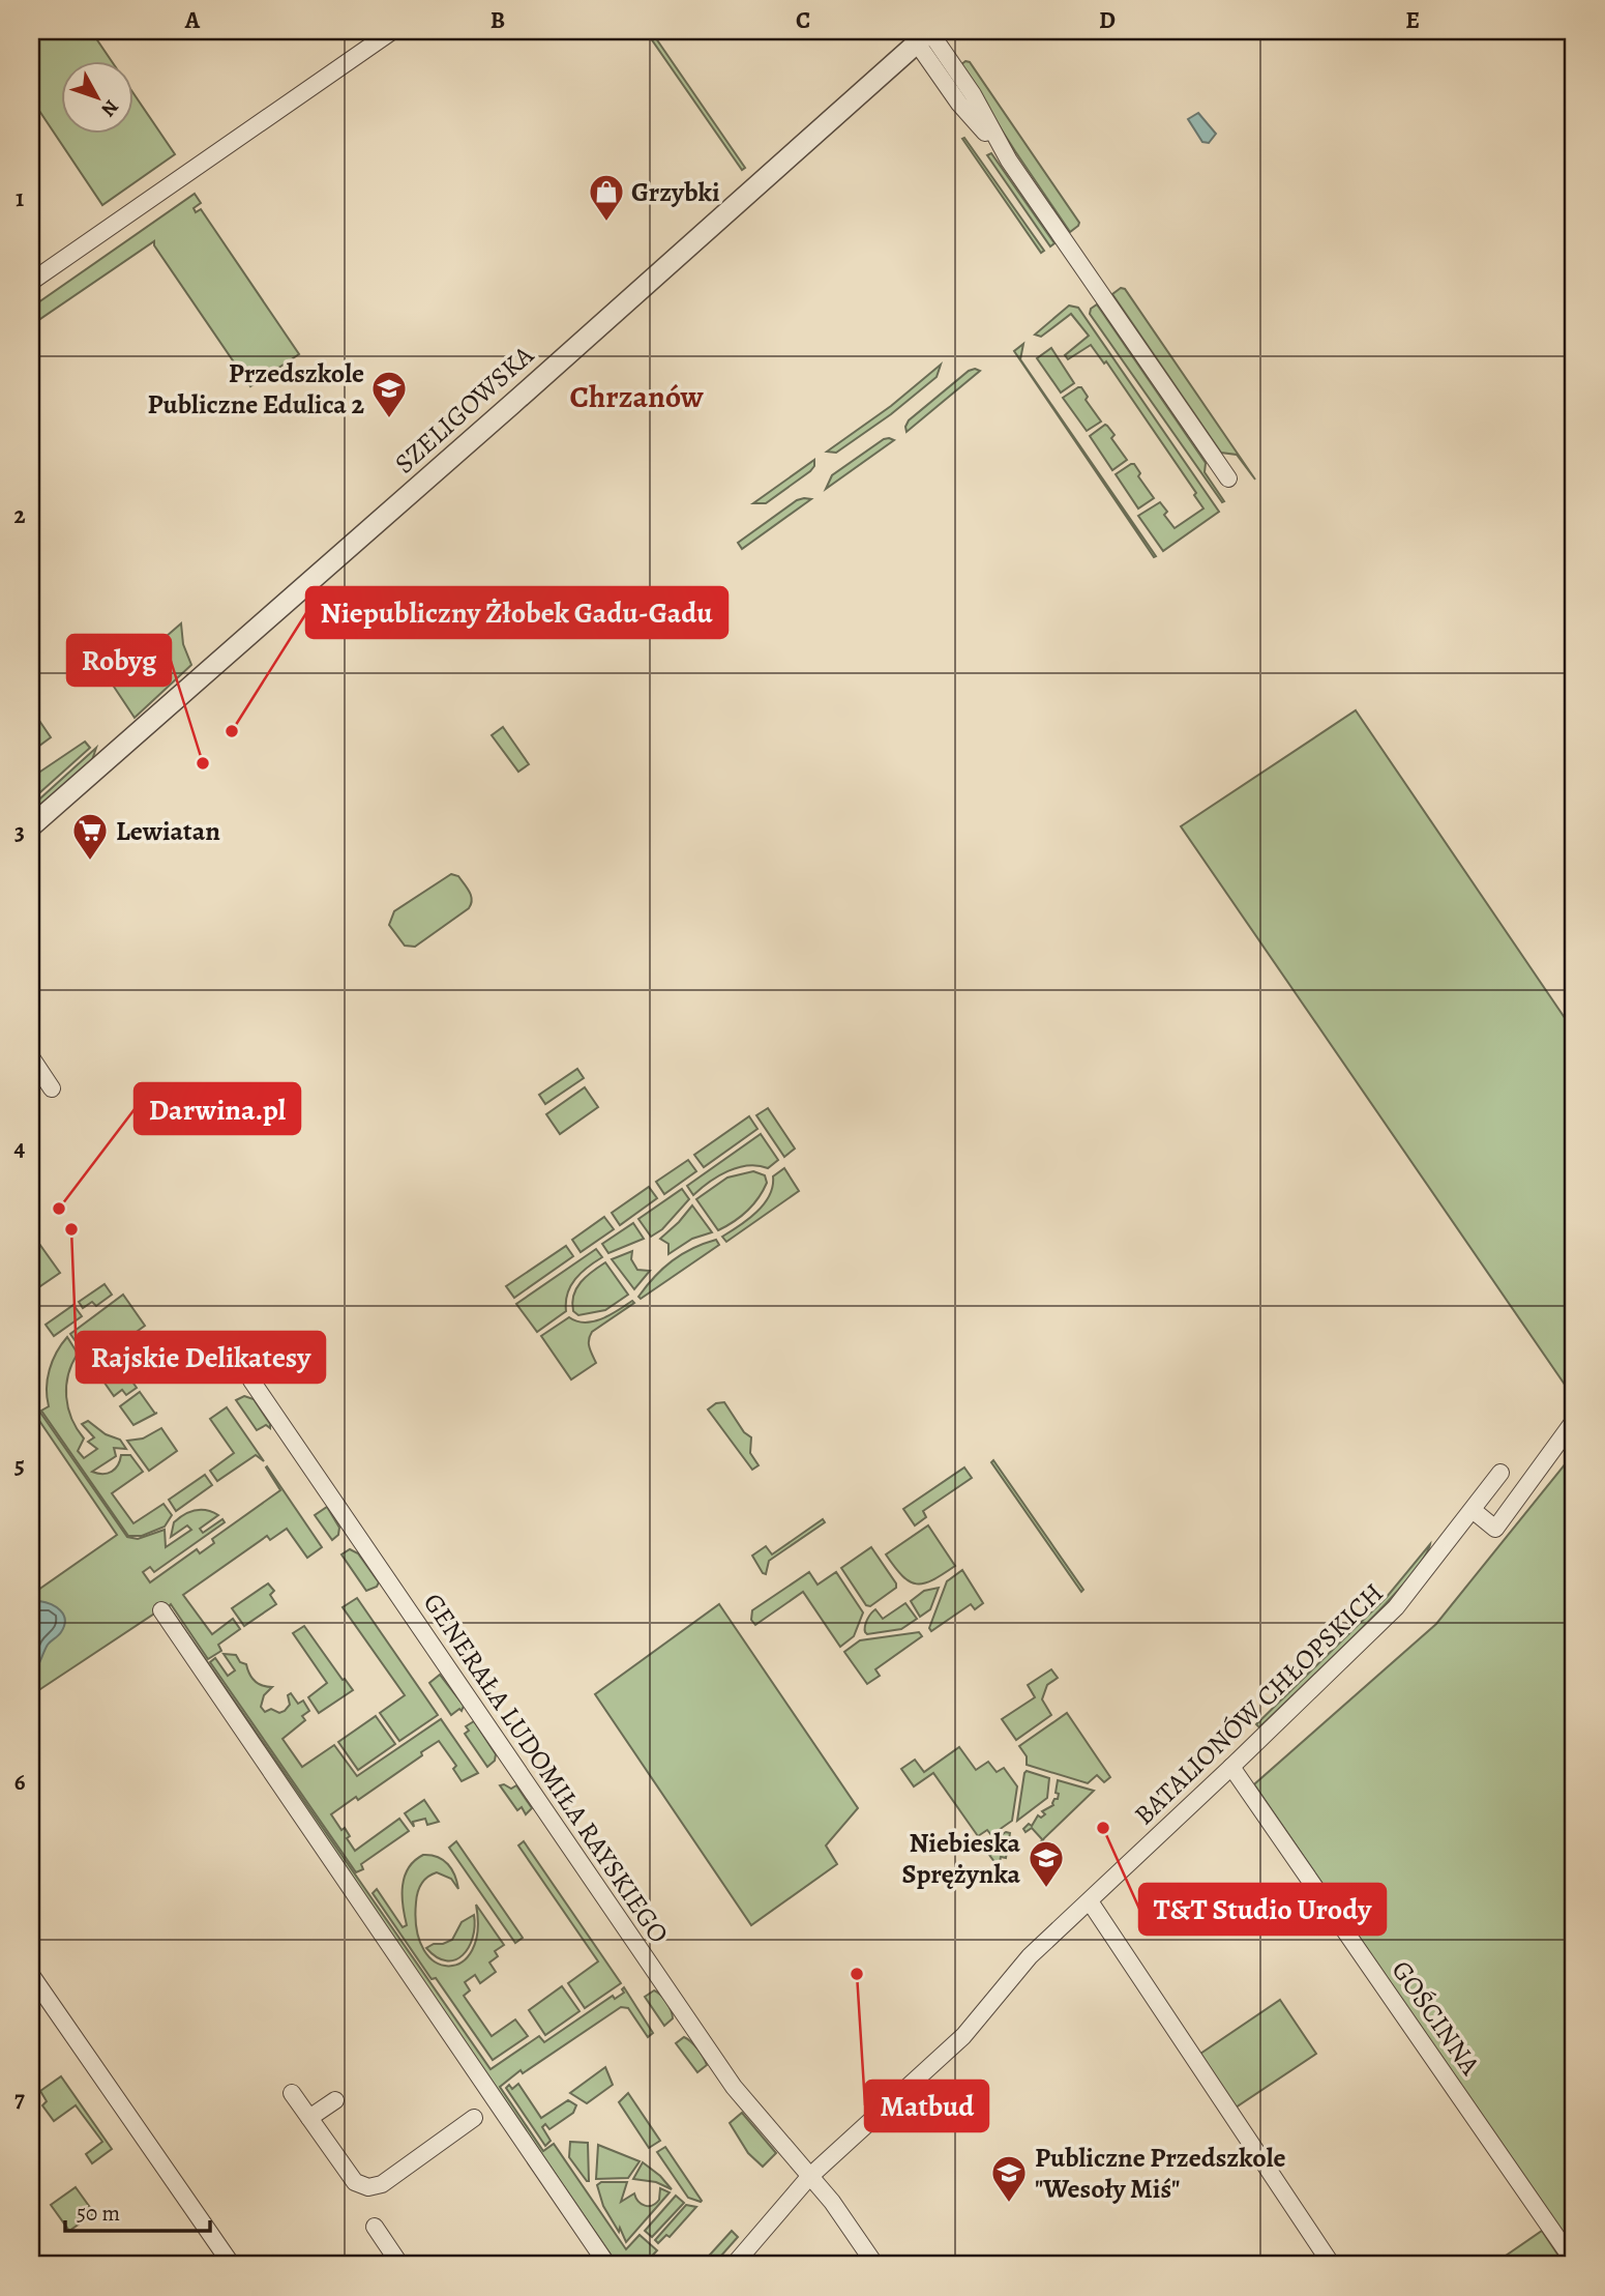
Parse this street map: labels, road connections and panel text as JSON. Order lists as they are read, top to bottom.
{
  "streets": {
    "street": [
      "SZELIGOWSKA",
      "BATALIONÓW CHŁOPSKICH",
      "GENERAŁA LUDOMIŁA RAYSKIEGO",
      "GOŚCINNA"
    ]
  },
  "crossings": [
    ["BATALIONÓW CHŁOPSKICH", "GENERAŁA LUDOMIŁA RAYSKIEGO"],
    ["BATALIONÓW CHŁOPSKICH", "GOŚCINNA"]
  ],
  "districts": ["Chrzanów"],
  "places": {
    "shop": ["Grzybki"],
    "school or university": ["Przedszkole Publiczne Edulica 2", "Niebieska Sprężynka", "Publiczne Przedszkole \"Wesoły Miś\""],
    "other": [
      "Niepubliczny Żłobek Gadu-Gadu",
      "Robyg",
      "Darwina.pl",
      "Rajskie Delikatesy",
      "T&T Studio Urody",
      "Matbud"
    ],
    "supermarket": ["Lewiatan"]
  },
  "scale_bar": "50 m",
  "north": "bottom right",
  "grid": {
    "columns": [
      "A",
      "B",
      "C",
      "D",
      "E"
    ],
    "rows": [
      "1",
      "2",
      "3",
      "4",
      "5",
      "6",
      "7"
    ]
  }
}
